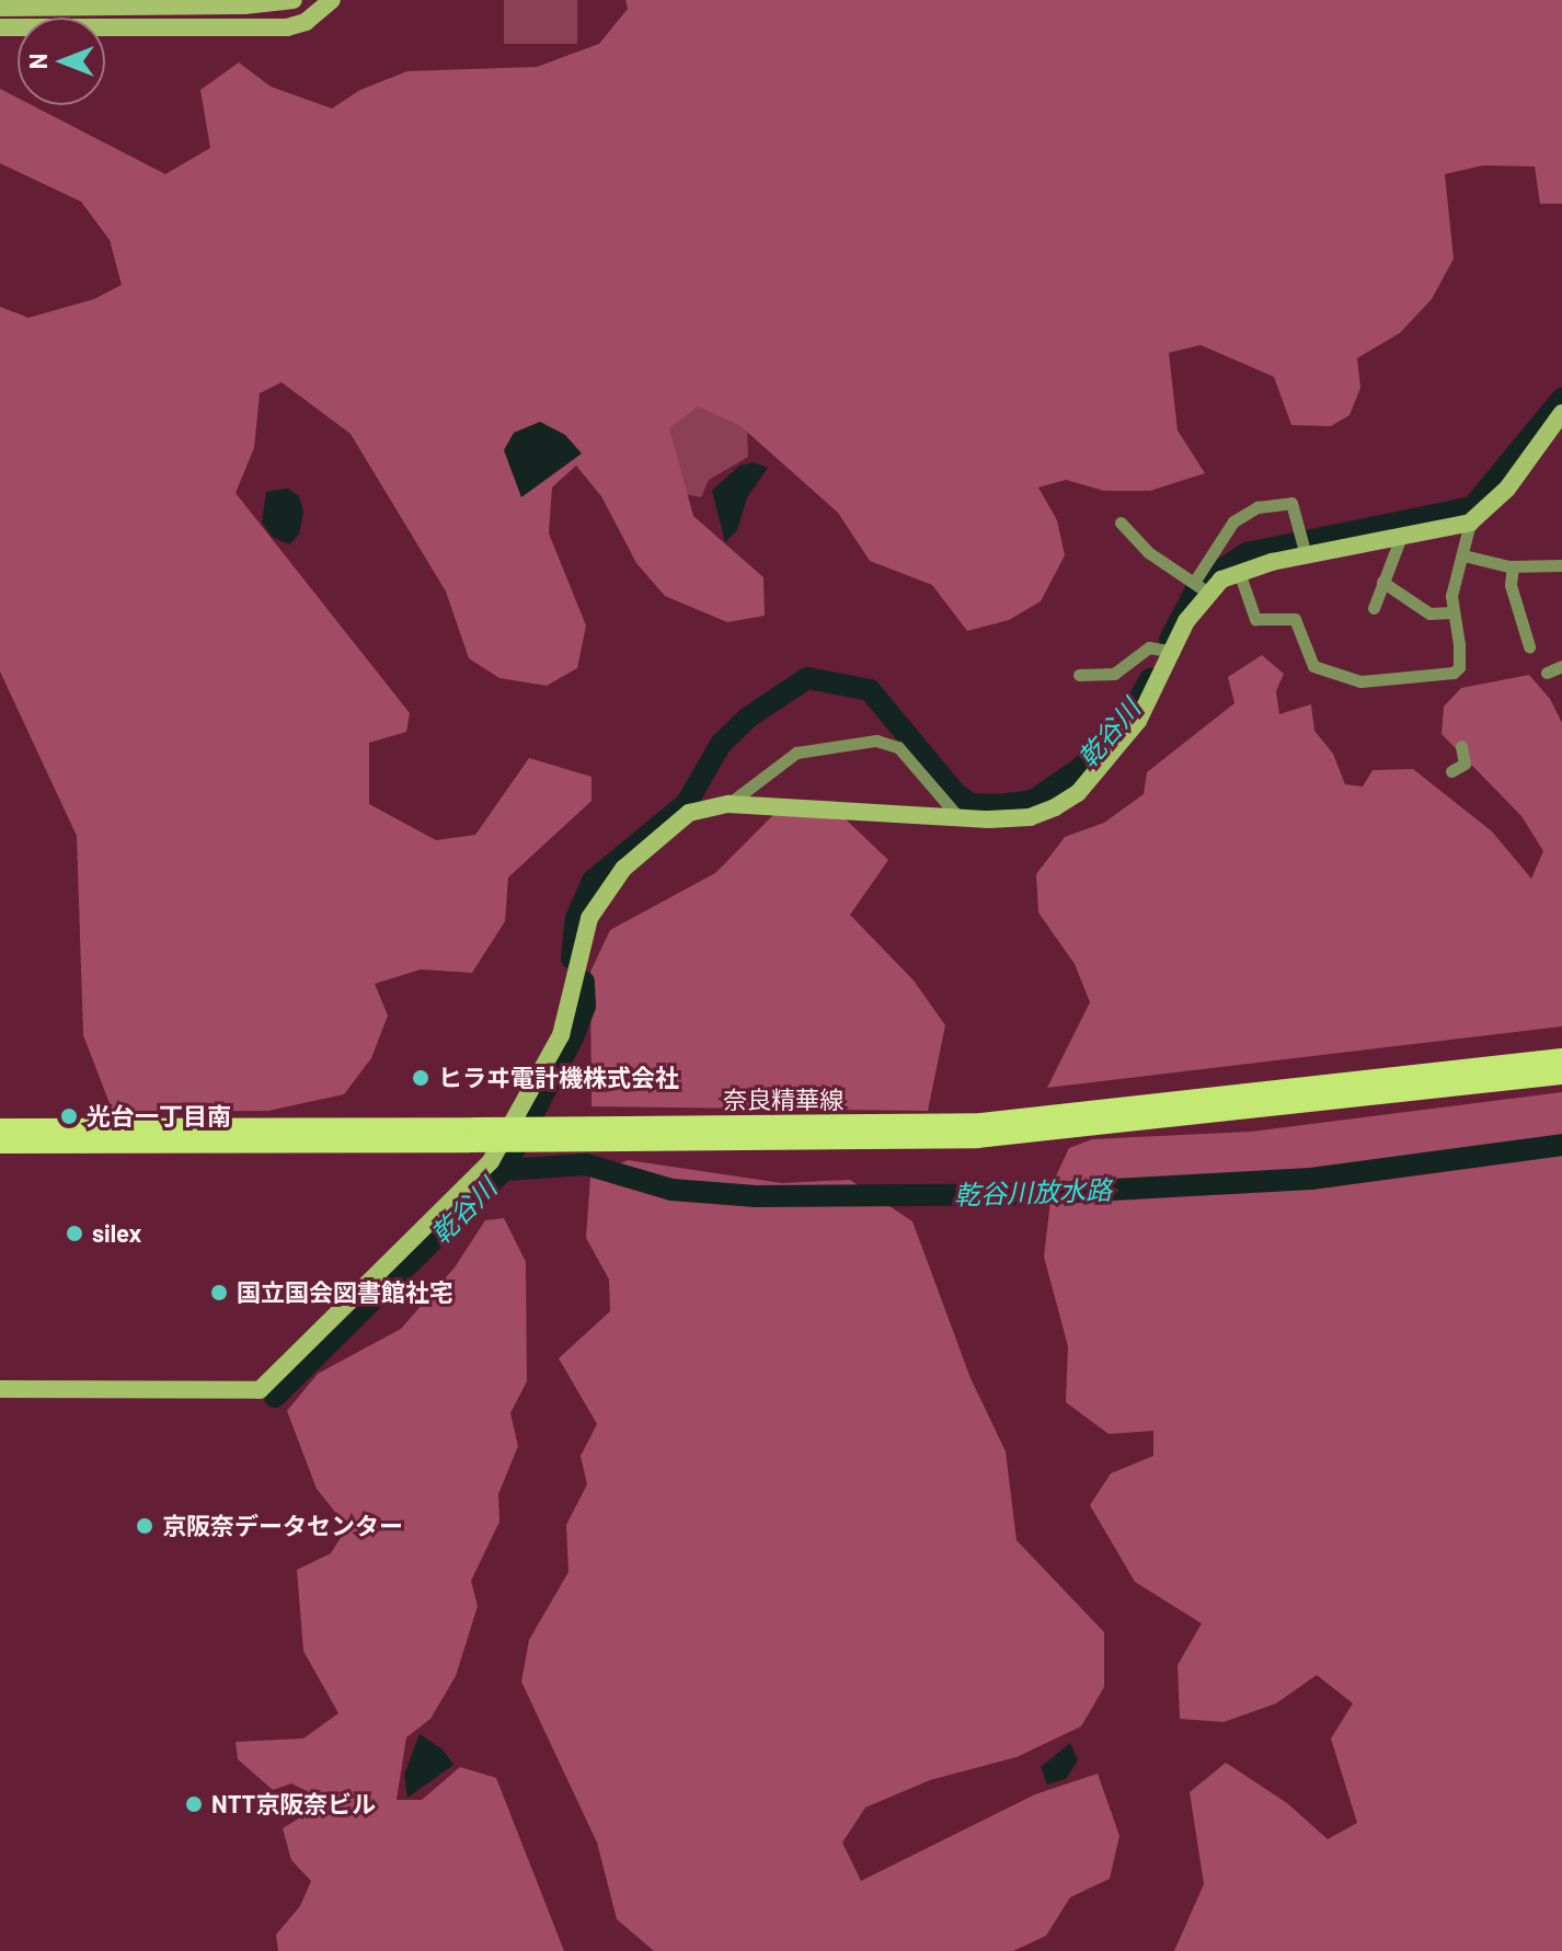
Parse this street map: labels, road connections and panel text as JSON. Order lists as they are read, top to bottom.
{
  "streets": {
    "main road": ["奈良精華線"]
  },
  "water": ["乾谷川", "乾谷川放水路"],
  "places": [
    "ヒラヰ電計機株式会社",
    "光台一丁目南",
    "silex",
    "国立国会図書館社宅",
    "京阪奈データセンター",
    "NTT京阪奈ビル"
  ],
  "north": "left"
}
